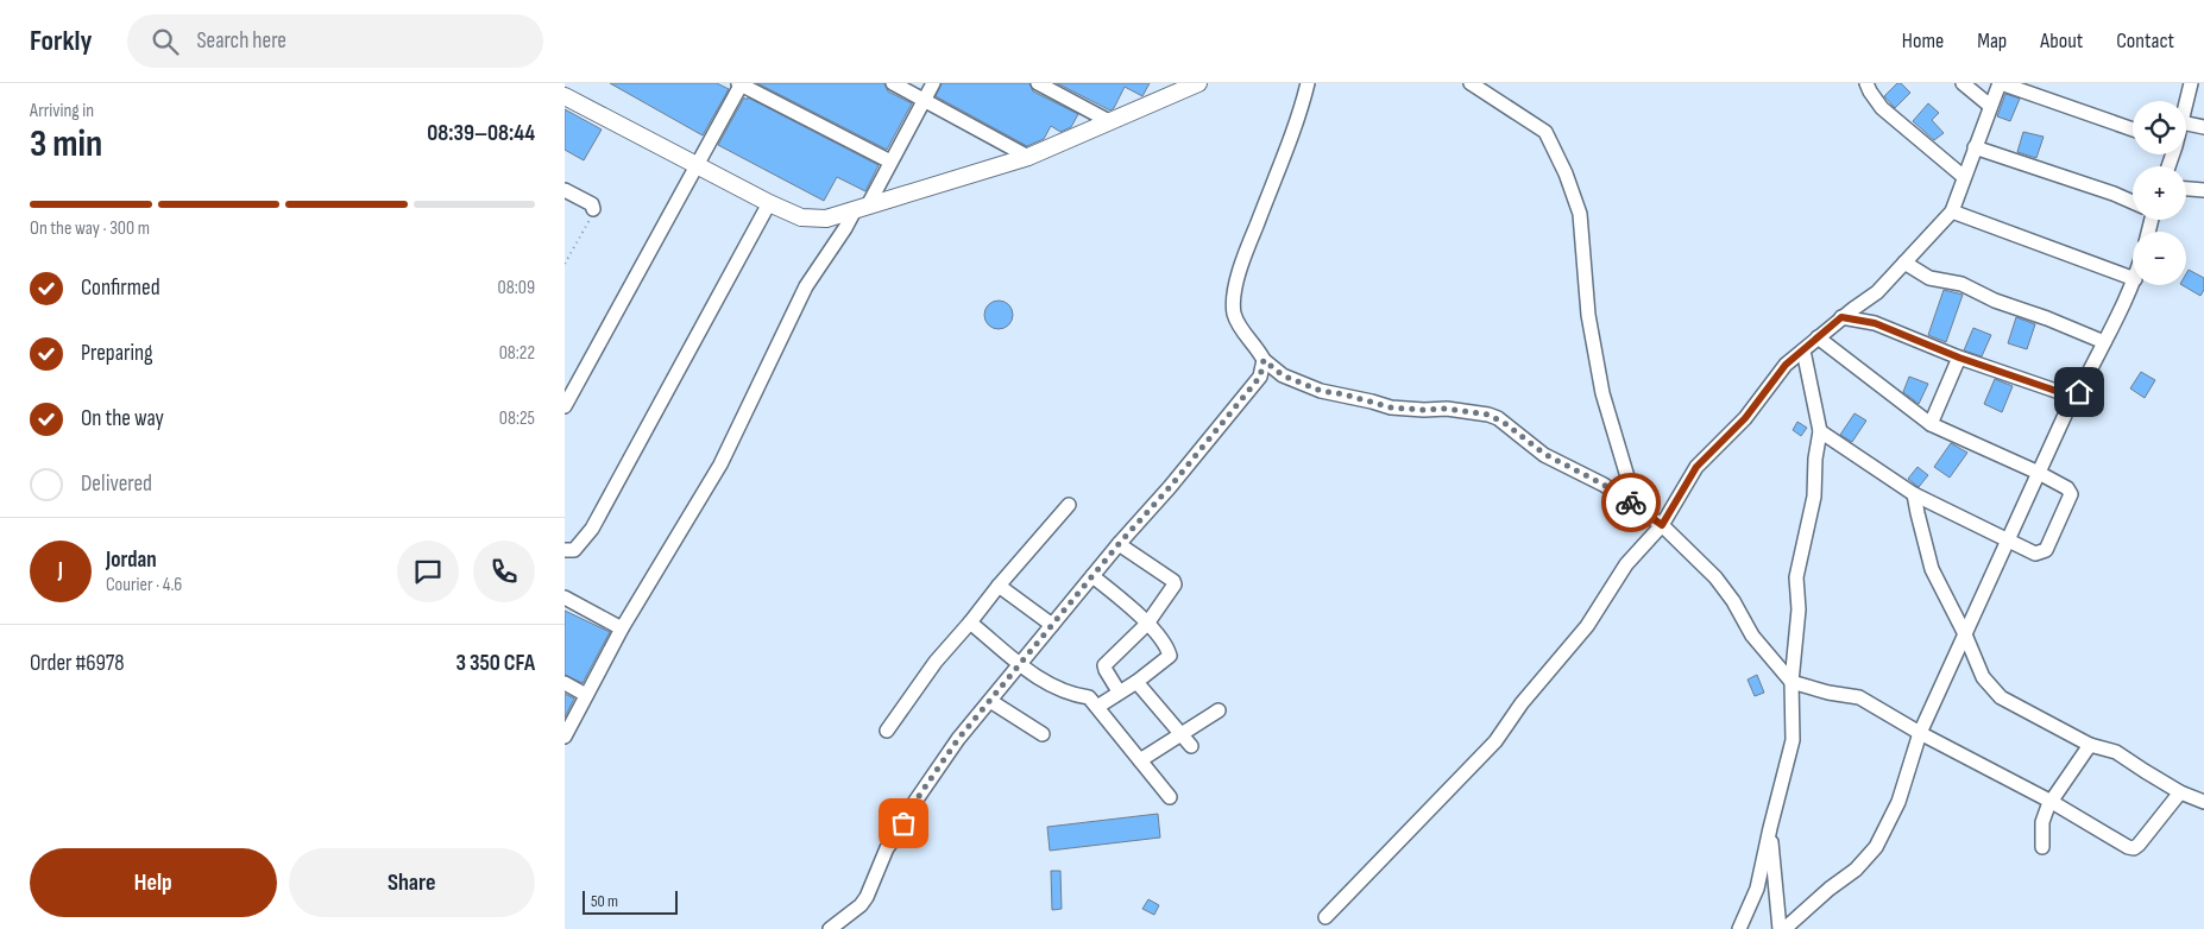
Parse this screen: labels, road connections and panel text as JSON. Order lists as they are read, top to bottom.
{
  "scale_bar": "50 m",
  "page": {
    "header": "Forkly",
    "search": "Search here",
    "nav": [
      "Home",
      "Map",
      "About",
      "Contact"
    ],
    "heading": ["3 min", "Arriving in", "08:39–08:44"],
    "panel": [
      "Jordan",
      "Courier · 4.6",
      "Order #6978",
      "3 350 CFA"
    ],
    "map_buttons": ["+", "−"],
    "bar": "On the way · 300 m",
    "list": [
      ["Confirmed", "08:09"],
      ["Preparing", "08:22"],
      ["On the way", "08:25"],
      "Delivered"
    ],
    "round": "J",
    "buttons": ["Help", "Share"],
    "scale": "50 m"
  }
}
